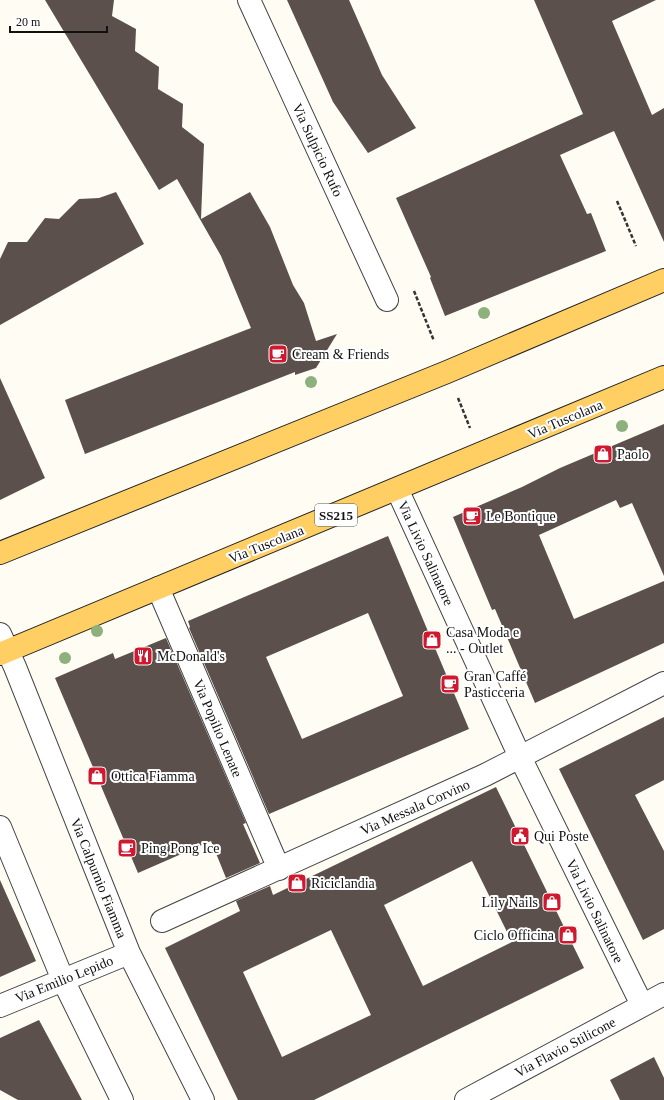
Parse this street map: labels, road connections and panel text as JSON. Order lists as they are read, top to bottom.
{
  "streets": {
    "main road": ["Via Tuscolana", "SS215"],
    "street": [
      "Via Sulpicio Rufo",
      "Via Livio Salinatore",
      "Via Popilio Lenate",
      "Via Messala Corvino",
      "Via Calpurnio Fiamma",
      "Via Emilio Lepido",
      "Via Flavio Stilicone"
    ]
  },
  "crossings": [
    ["Via Tuscolana", "Via Livio Salinatore"],
    ["Via Tuscolana", "Via Popilio Lenate"],
    ["Via Tuscolana", "Via Calpurnio Fiamma"],
    ["Via Livio Salinatore", "Via Messala Corvino"],
    ["Via Livio Salinatore", "Via Flavio Stilicone"],
    ["Via Popilio Lenate", "Via Messala Corvino"],
    ["Via Calpurnio Fiamma", "Via Emilio Lepido"]
  ],
  "places": {
    "cafe": [
      "Cream & Friends",
      "Le Bontique",
      "Gran Caffé Pasticceria",
      "Ping Pong Ice"
    ],
    "shop": [
      "Paolo",
      "Casa Moda e ... - Outlet",
      "Ottica Fiamma",
      "Riciclandia",
      "Lily Nails",
      "Ciclo Officina"
    ],
    "restaurant": ["McDonald's"],
    "public building": ["Qui Poste"]
  },
  "scale_bar": "20 m"
}
